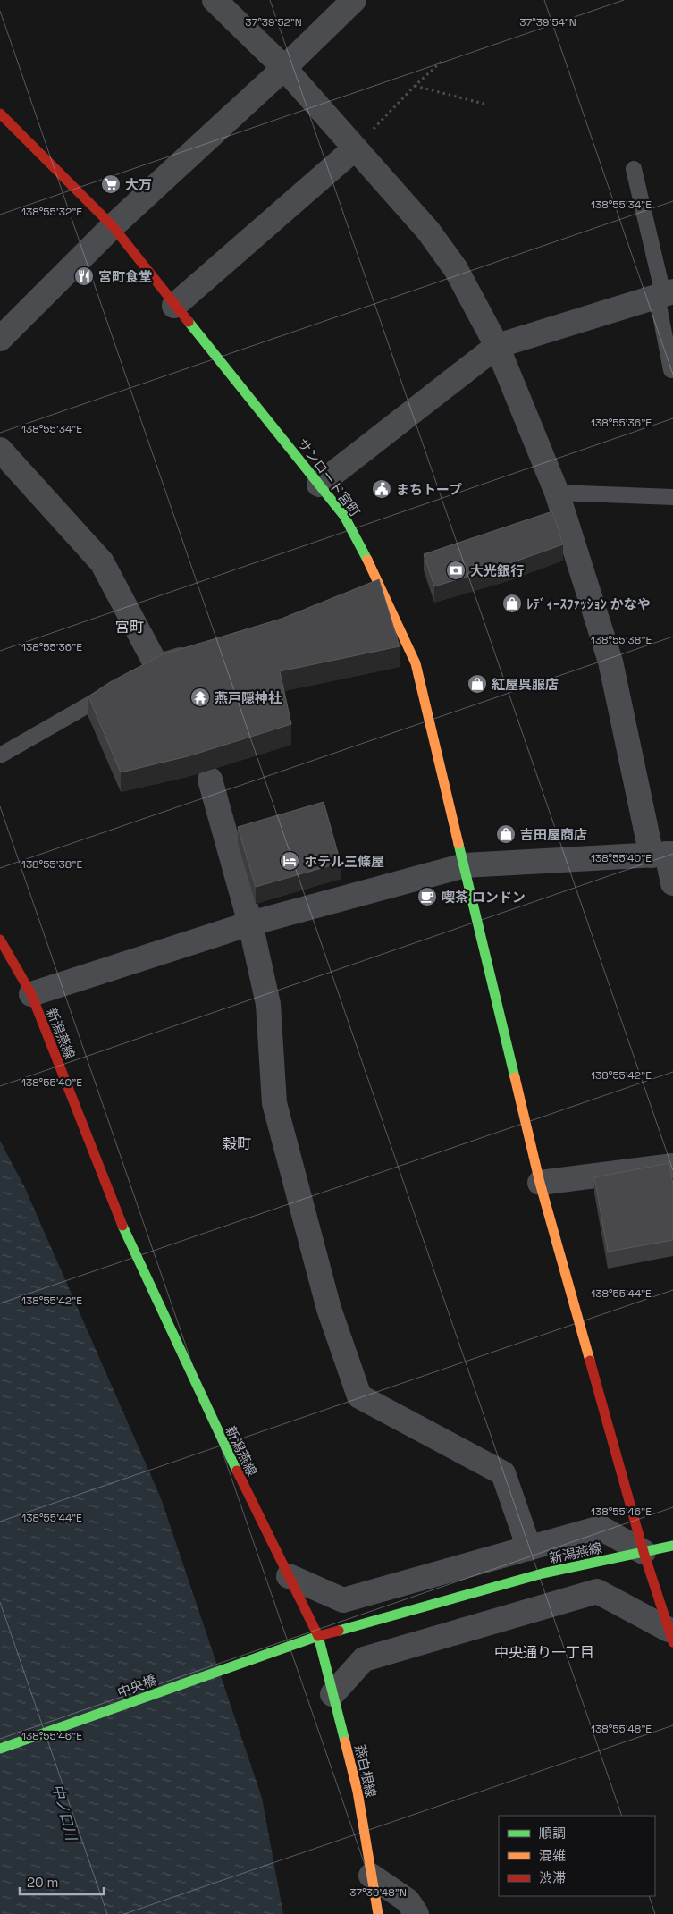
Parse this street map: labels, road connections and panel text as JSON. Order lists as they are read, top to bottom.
{
  "streets": {
    "street": [
      "サンロード宮町",
      "新潟燕線",
      "中央橋",
      "燕白根線"
    ]
  },
  "crossings": [
    ["サンロード宮町", "新潟燕線"],
    ["新潟燕線", "中央橋"],
    ["新潟燕線", "燕白根線"],
    ["中央橋", "燕白根線"]
  ],
  "districts": ["宮町", "穀町", "中央通り一丁目"],
  "water": ["中ノ口川"],
  "places": {
    "supermarket": ["大万"],
    "restaurant": ["宮町食堂"],
    "public building": ["まちトープ"],
    "bank": ["大光銀行"],
    "shop": ["ﾚﾃﾞｨｰｽﾌｧｯｼｮﾝ かなや", "紅屋呉服店", "吉田屋商店"],
    "temple": ["燕戸隠神社"],
    "hotel": ["ホテル三條屋"],
    "cafe": ["喫茶 ロンドン"]
  },
  "legend": ["順調", "混雑", "渋滞"],
  "scale_bar": "20 m",
  "coordinates": [
    "37°39'54\"N",
    "37°39'52\"N",
    "138°55'34\"E",
    "138°55'32\"E",
    "138°55'36\"E",
    "138°55'38\"E",
    "138°55'40\"E",
    "138°55'42\"E",
    "138°55'44\"E",
    "138°55'46\"E",
    "138°55'48\"E",
    "37°39'48\"N"
  ]
}
